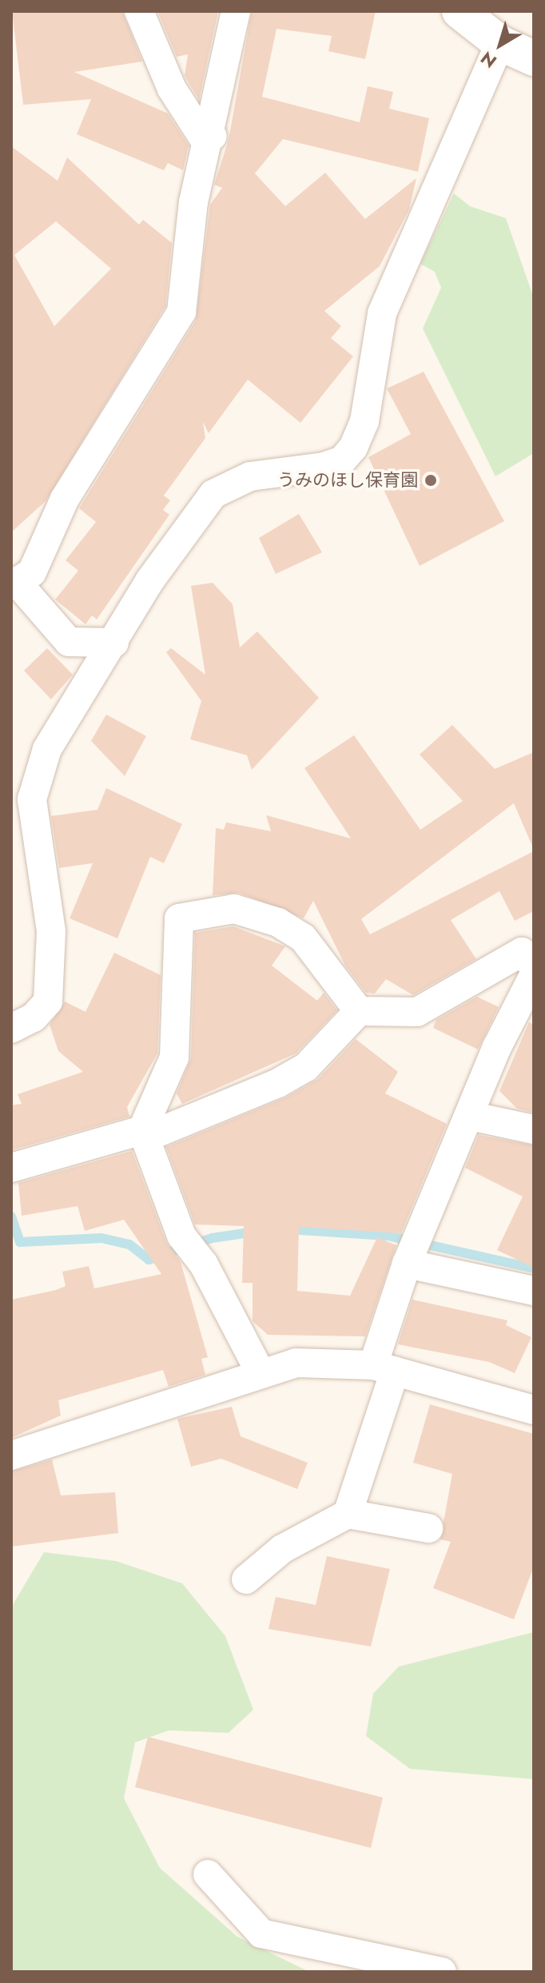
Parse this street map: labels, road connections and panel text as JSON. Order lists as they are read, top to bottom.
{
  "places": ["うみのほし保育園"],
  "north": "bottom left"
}
